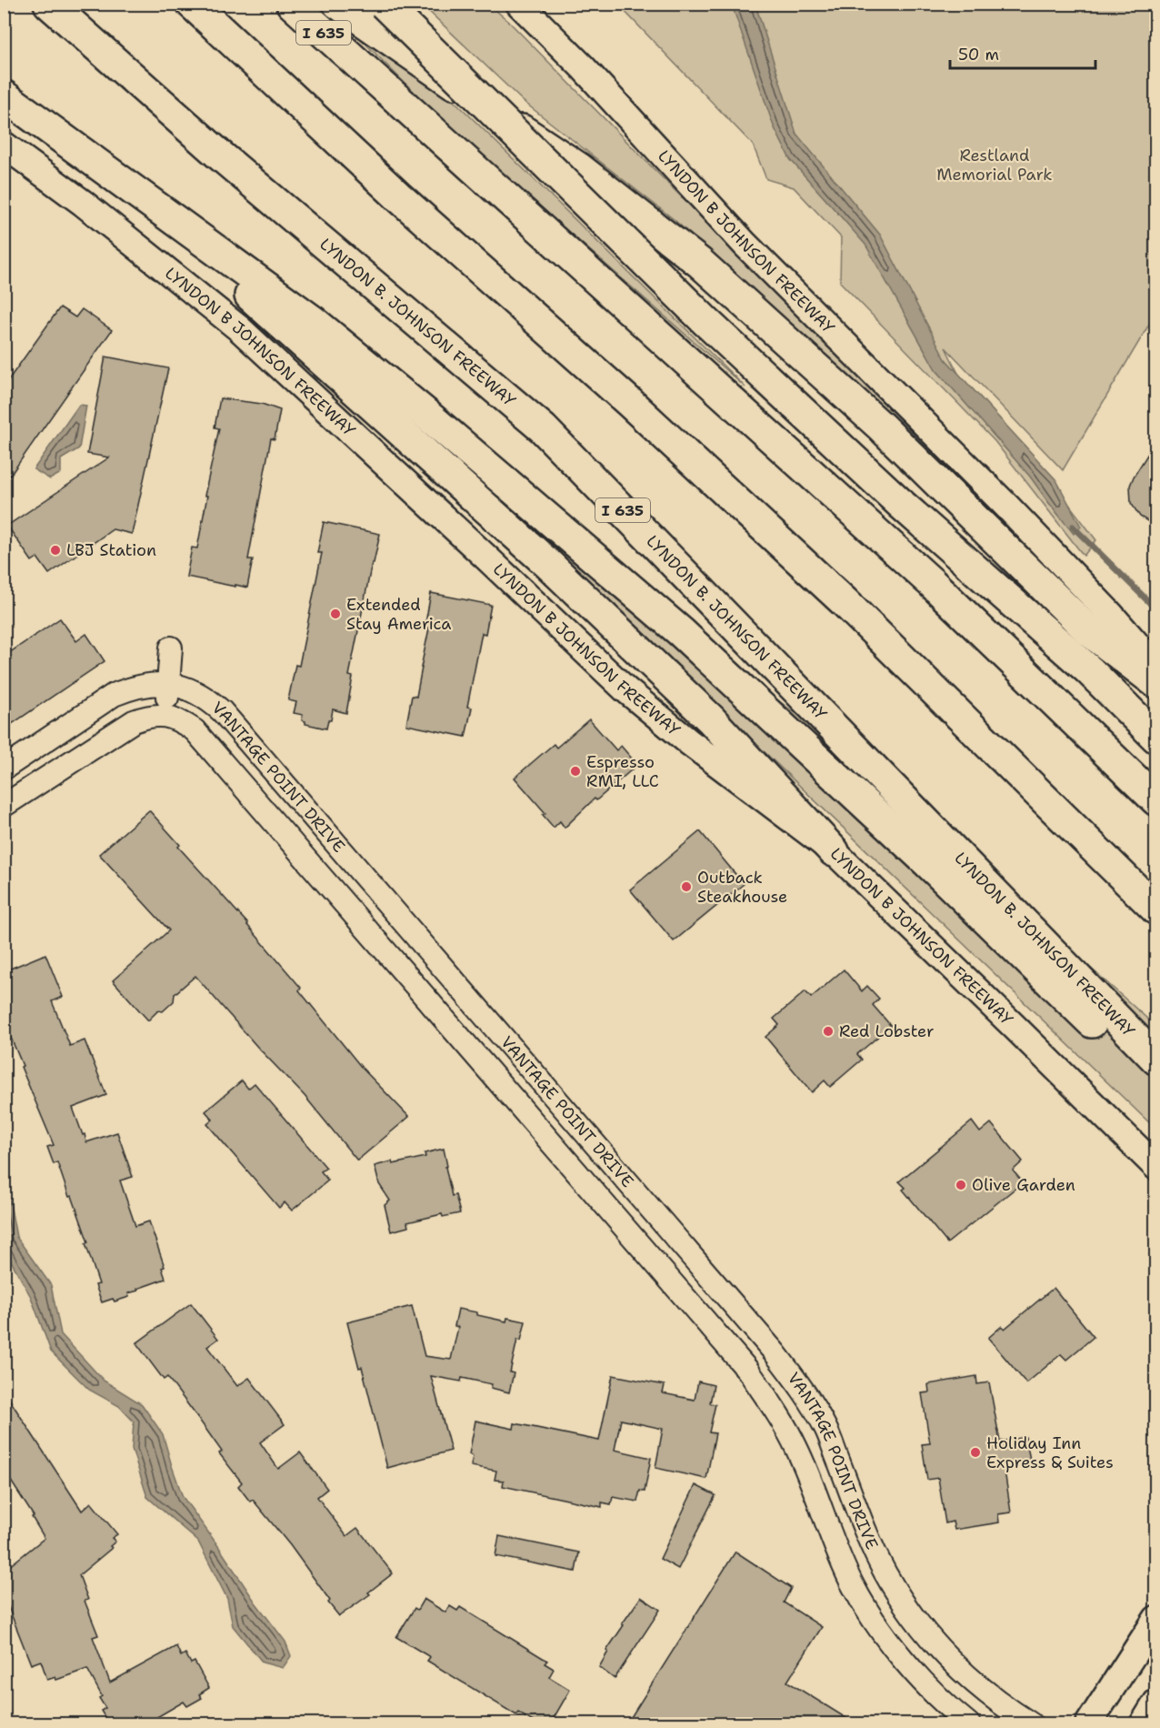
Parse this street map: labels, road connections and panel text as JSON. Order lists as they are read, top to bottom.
{
  "streets": {
    "highway": ["I 635", "LYNDON B. JOHNSON FREEWAY"],
    "main road": ["LYNDON B JOHNSON FREEWAY"],
    "street": ["VANTAGE POINT DRIVE"]
  },
  "parks": ["Restland Memorial Park"],
  "places": [
    "LBJ Station",
    "Extended Stay America",
    "Espresso RMI, LLC",
    "Outback Steakhouse",
    "Red Lobster",
    "Olive Garden",
    "Holiday Inn Express & Suites"
  ],
  "scale_bar": "50 m"
}
